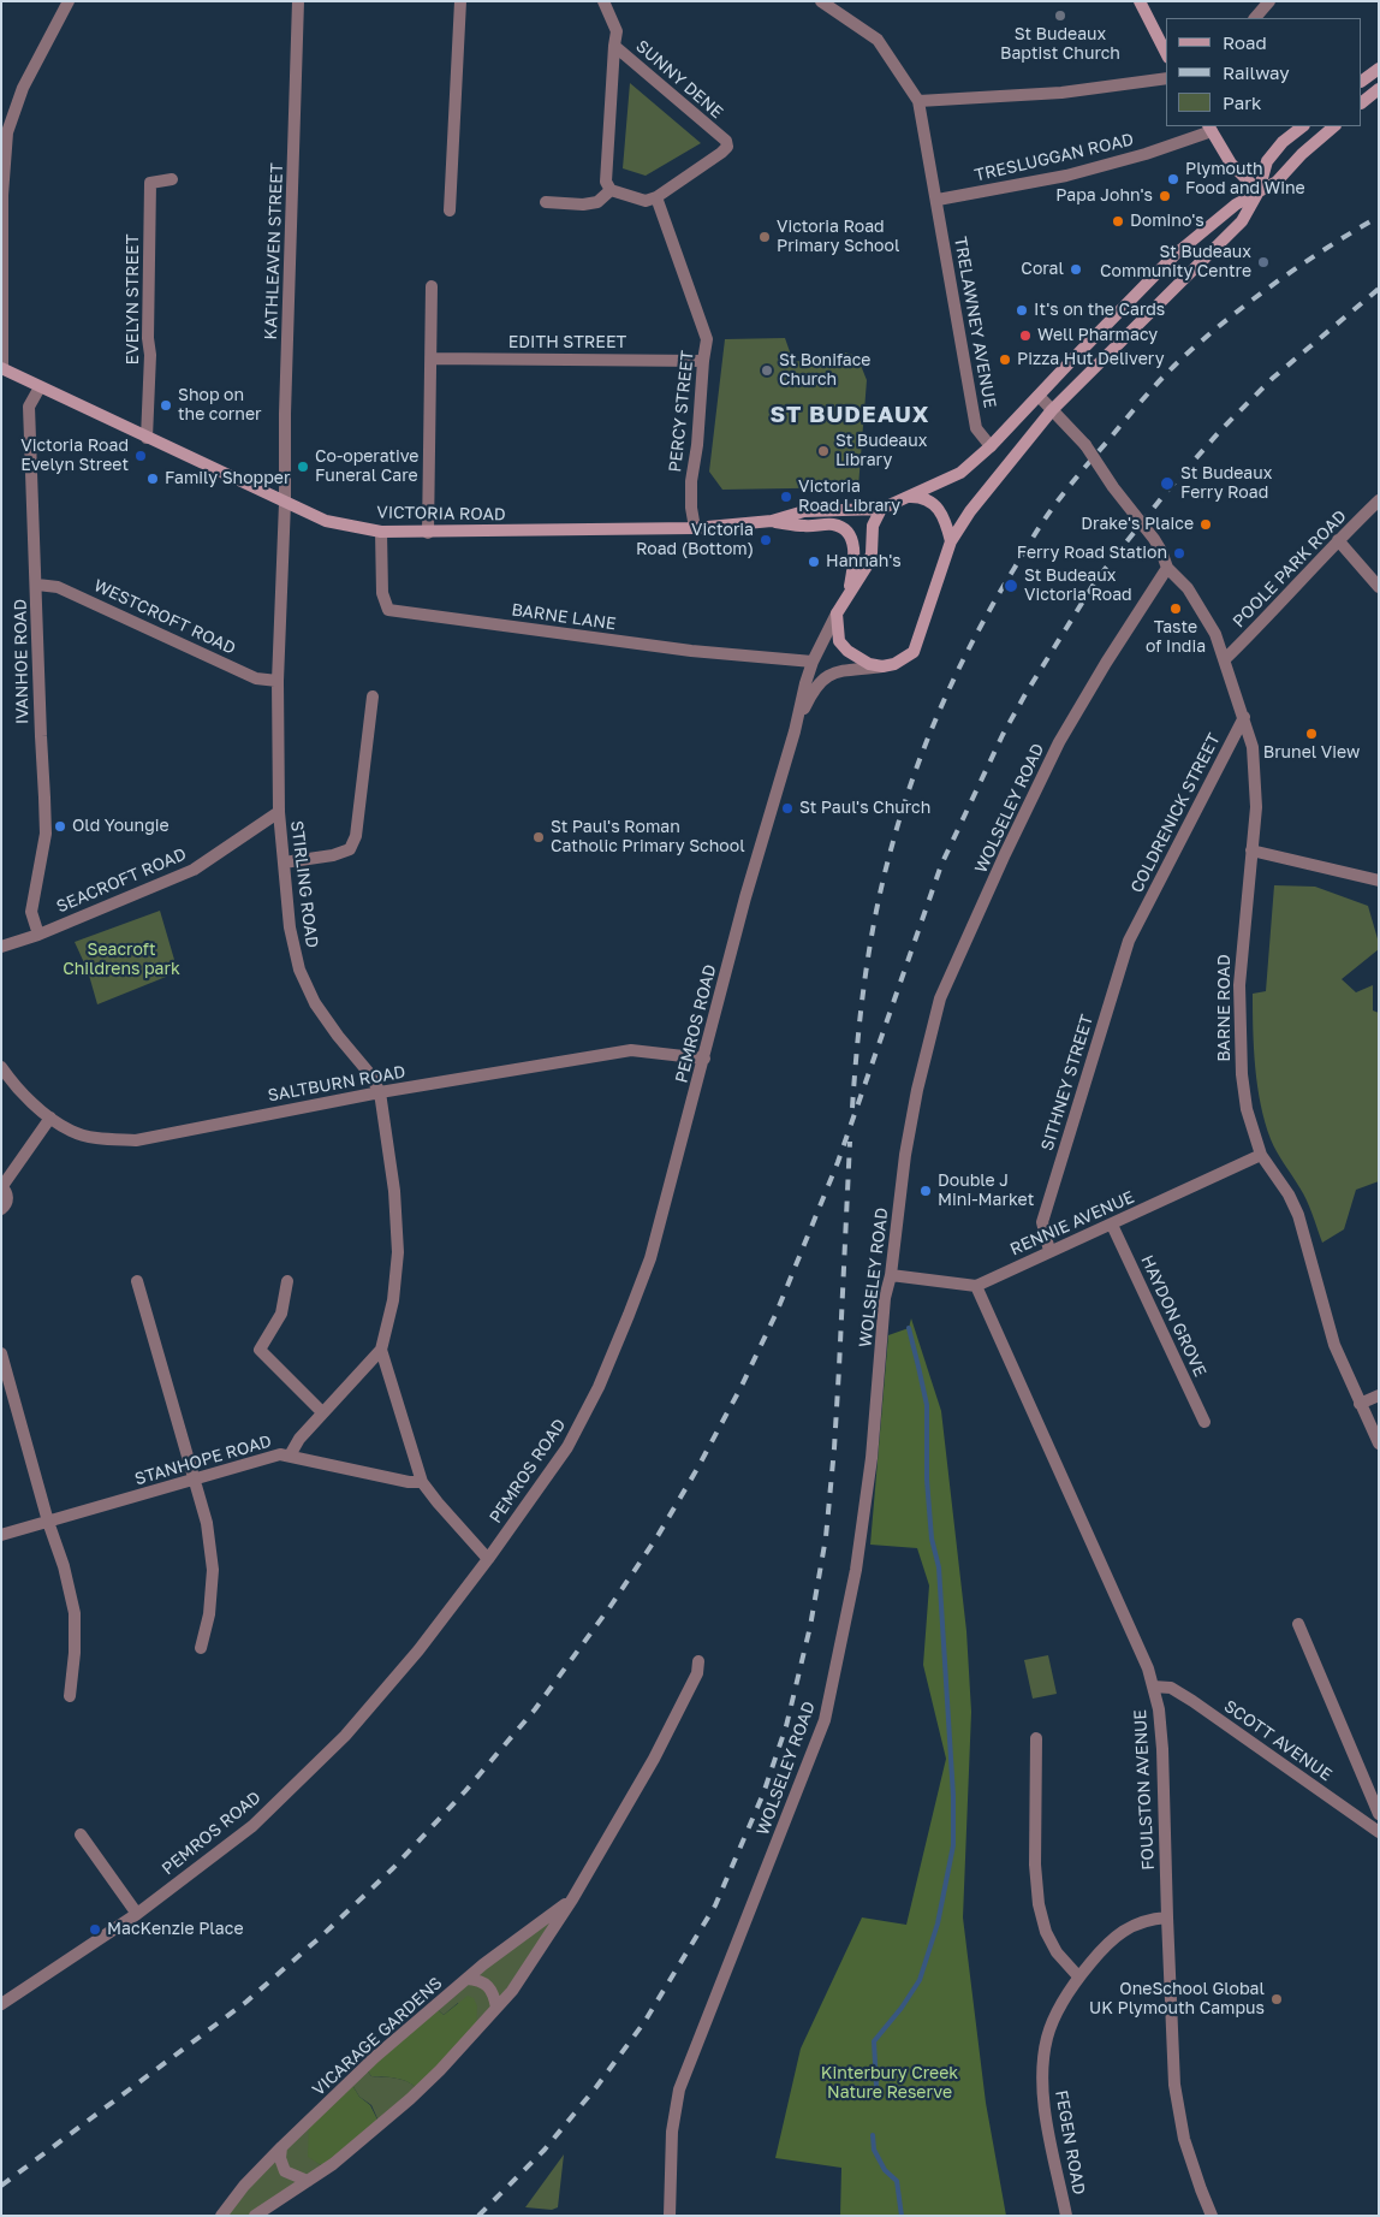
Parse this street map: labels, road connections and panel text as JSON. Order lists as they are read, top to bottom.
{
  "streets": {
    "street": [
      "SUNNY DENE",
      "TRESLUGGAN ROAD",
      "KATHLEAVEN STREET",
      "EVELYN STREET",
      "TRELAWNEY AVENUE",
      "EDITH STREET",
      "PERCY STREET",
      "VICTORIA ROAD",
      "POOLE PARK ROAD",
      "WESTCROFT ROAD",
      "BARNE LANE",
      "IVANHOE ROAD",
      "WOLSELEY ROAD",
      "COLDRENICK STREET",
      "SEACROFT ROAD",
      "STIRLING ROAD",
      "BARNE ROAD",
      "PEMROS ROAD",
      "SITHNEY STREET",
      "SALTBURN ROAD",
      "RENNIE AVENUE",
      "HAYDON GROVE",
      "STANHOPE ROAD",
      "SCOTT AVENUE",
      "FOULSTON AVENUE",
      "VICARAGE GARDENS",
      "FEGEN ROAD"
    ]
  },
  "crossings": [
    ["SUNNY DENE", "PERCY STREET"],
    ["TRESLUGGAN ROAD", "TRELAWNEY AVENUE"],
    ["KATHLEAVEN STREET", "VICTORIA ROAD"],
    ["KATHLEAVEN STREET", "STIRLING ROAD"],
    ["EVELYN STREET", "VICTORIA ROAD"],
    ["EDITH STREET", "PERCY STREET"],
    ["PERCY STREET", "VICTORIA ROAD"],
    ["VICTORIA ROAD", "BARNE LANE"],
    ["VICTORIA ROAD", "IVANHOE ROAD"],
    ["VICTORIA ROAD", "STIRLING ROAD"],
    ["VICTORIA ROAD", "PEMROS ROAD"],
    ["POOLE PARK ROAD", "BARNE ROAD"],
    ["WESTCROFT ROAD", "IVANHOE ROAD"],
    ["WESTCROFT ROAD", "STIRLING ROAD"],
    ["BARNE LANE", "PEMROS ROAD"],
    ["IVANHOE ROAD", "SEACROFT ROAD"],
    ["WOLSELEY ROAD", "BARNE ROAD"],
    ["COLDRENICK STREET", "BARNE ROAD"],
    ["COLDRENICK STREET", "SITHNEY STREET"],
    ["SEACROFT ROAD", "STIRLING ROAD"],
    ["STIRLING ROAD", "SALTBURN ROAD"],
    ["STIRLING ROAD", "STANHOPE ROAD"],
    ["BARNE ROAD", "RENNIE AVENUE"],
    ["PEMROS ROAD", "SALTBURN ROAD"],
    ["SITHNEY STREET", "RENNIE AVENUE"],
    ["RENNIE AVENUE", "HAYDON GROVE"],
    ["RENNIE AVENUE", "FOULSTON AVENUE"],
    ["SCOTT AVENUE", "FOULSTON AVENUE"],
    ["FOULSTON AVENUE", "FEGEN ROAD"]
  ],
  "districts": ["ST BUDEAUX"],
  "parks": ["Seacroft Childrens park", "Kinterbury Creek Nature Reserve"],
  "places": [
    "St Budeaux Baptist Church",
    "Plymouth Food and Wine",
    "Papa John's",
    "Domino's",
    "Victoria Road Primary School",
    "St Budeaux Community Centre",
    "Coral",
    "It's on the Cards",
    "Well Pharmacy",
    "Pizza Hut Delivery",
    "St Boniface Church",
    "Shop on the corner",
    "St Budeaux Library",
    "Victoria Road Evelyn Street",
    "Co-operative Funeral Care",
    "Family Shopper",
    "St Budeaux Ferry Road",
    "Victoria Road Library",
    "Drake's Plaice",
    "Victoria Road (Bottom)",
    "Ferry Road Station",
    "Hannah's",
    "St Budeaux Victoria Road",
    "Taste of India",
    "Brunel View",
    "St Paul's Church",
    "Old Youngie",
    "St Paul's Roman Catholic Primary School",
    "Double J Mini-Market",
    "MacKenzie Place",
    "OneSchool Global UK Plymouth Campus"
  ],
  "legend": ["Road", "Railway", "Park"]
}
